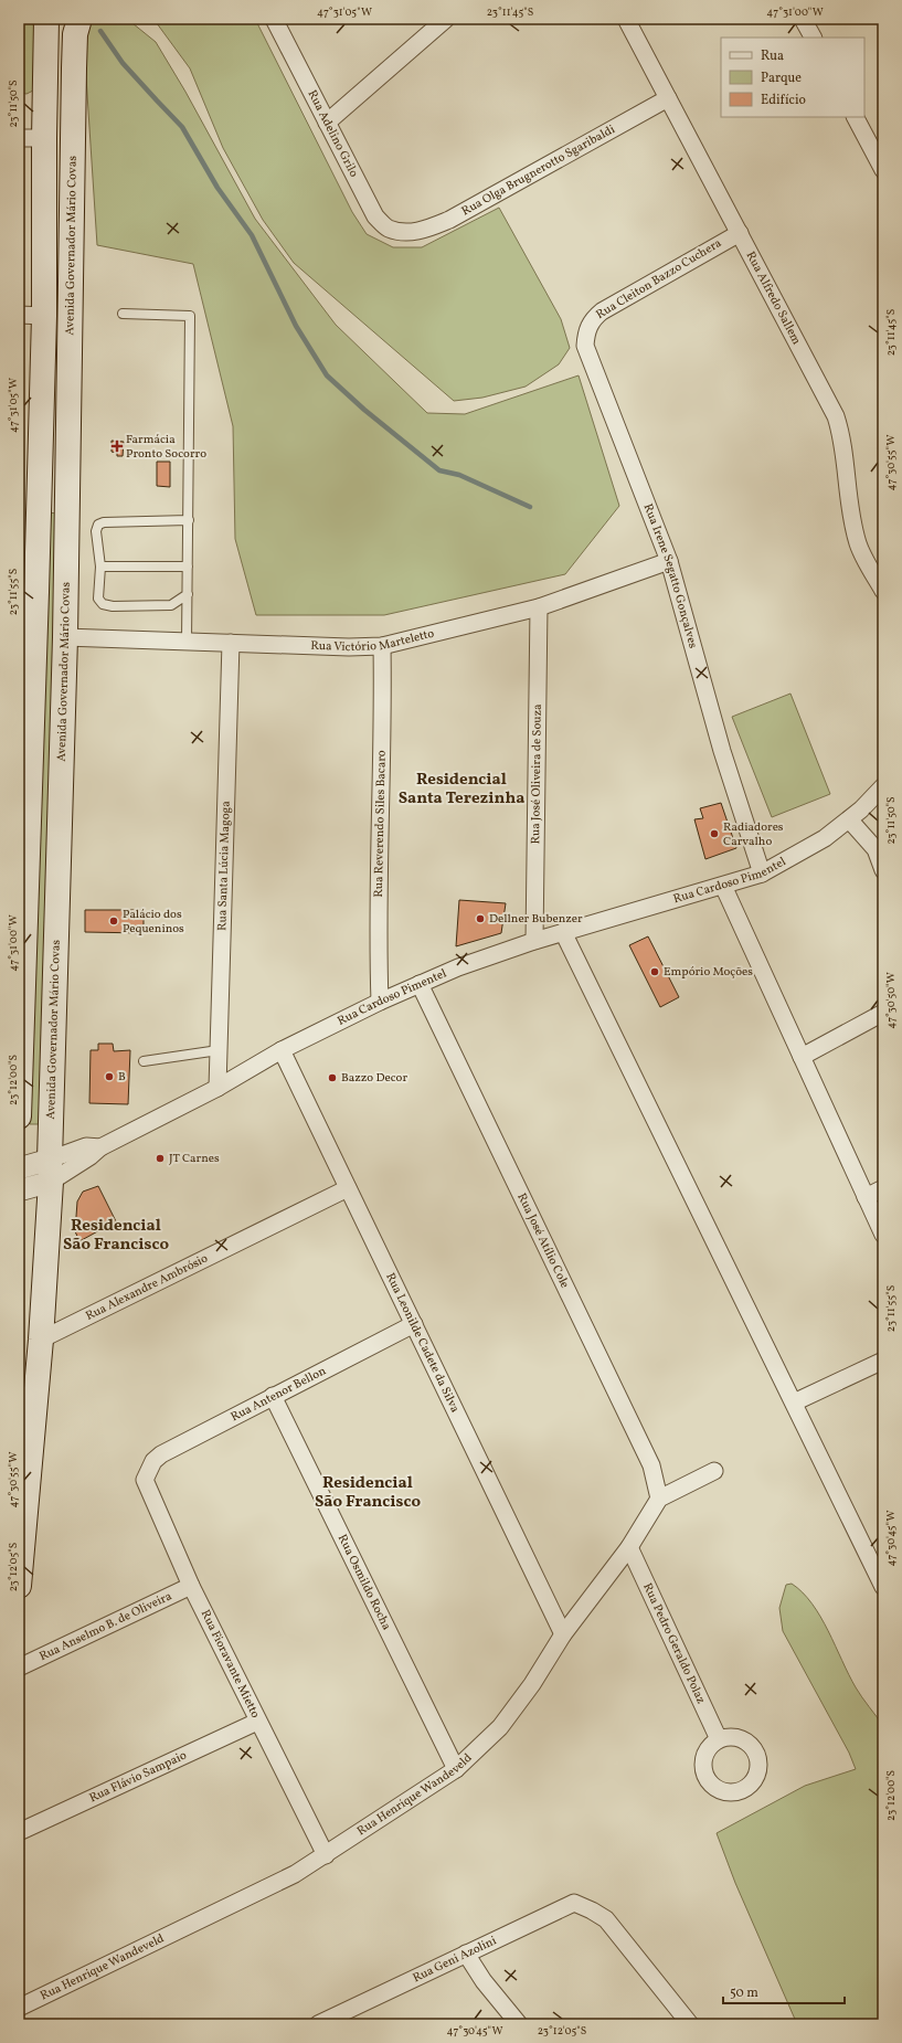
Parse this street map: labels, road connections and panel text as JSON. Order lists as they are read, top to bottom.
{
  "streets": {
    "main road": ["Avenida Governador Mário Covas"],
    "street": [
      "Rua Adelino Grilo",
      "Rua Olga Brugnerotto Sgaribaldi",
      "Rua Cleiton Bazzo Cuchera",
      "Rua Alfredo Sallem",
      "Rua Irene Segatto Gonçalves",
      "Rua Victório Marteletto",
      "Rua José Oliveira de Souza",
      "Rua Reverendo Siles Bacaro",
      "Rua Santa Lúcia Magoga",
      "Rua Cardoso Pimentel",
      "Rua José Atílio Cole",
      "Rua Alexandre Ambrósio",
      "Rua Leonilde Cadete da Silva",
      "Rua Antenor Bellon",
      "Rua Osmildo Rocha",
      "Rua Anselmo B. de Oliveira",
      "Rua Pedro Geraldo Polaz",
      "Rua Fioravante Mietto",
      "Rua Flávio Sampaio",
      "Rua Henrique Wandeveld",
      "Rua Geni Azolini"
    ]
  },
  "crossings": [
    ["Rua Adelino Grilo", "Rua Olga Brugnerotto Sgaribaldi"],
    ["Rua Olga Brugnerotto Sgaribaldi", "Rua Alfredo Sallem"],
    ["Avenida Governador Mário Covas", "Rua Victório Marteletto"],
    ["Avenida Governador Mário Covas", "Rua Cardoso Pimentel"],
    ["Avenida Governador Mário Covas", "Rua Alexandre Ambrósio"],
    ["Rua Cleiton Bazzo Cuchera", "Rua Alfredo Sallem"],
    ["Rua Cleiton Bazzo Cuchera", "Rua Irene Segatto Gonçalves"],
    ["Rua Irene Segatto Gonçalves", "Rua Victório Marteletto"],
    ["Rua Irene Segatto Gonçalves", "Rua Cardoso Pimentel"],
    ["Rua Victório Marteletto", "Rua José Oliveira de Souza"],
    ["Rua Victório Marteletto", "Rua Reverendo Siles Bacaro"],
    ["Rua Victório Marteletto", "Rua Santa Lúcia Magoga"],
    ["Rua José Oliveira de Souza", "Rua Cardoso Pimentel"],
    ["Rua Reverendo Siles Bacaro", "Rua Cardoso Pimentel"],
    ["Rua Santa Lúcia Magoga", "Rua Cardoso Pimentel"],
    ["Rua Cardoso Pimentel", "Rua José Atílio Cole"],
    ["Rua Cardoso Pimentel", "Rua Leonilde Cadete da Silva"],
    ["Rua José Atílio Cole", "Rua Henrique Wandeveld"],
    ["Rua Alexandre Ambrósio", "Rua Leonilde Cadete da Silva"],
    ["Rua Leonilde Cadete da Silva", "Rua Antenor Bellon"],
    ["Rua Leonilde Cadete da Silva", "Rua Henrique Wandeveld"],
    ["Rua Antenor Bellon", "Rua Osmildo Rocha"],
    ["Rua Antenor Bellon", "Rua Fioravante Mietto"],
    ["Rua Osmildo Rocha", "Rua Henrique Wandeveld"],
    ["Rua Anselmo B. de Oliveira", "Rua Fioravante Mietto"],
    ["Rua Pedro Geraldo Polaz", "Rua Henrique Wandeveld"],
    ["Rua Fioravante Mietto", "Rua Flávio Sampaio"],
    ["Rua Fioravante Mietto", "Rua Henrique Wandeveld"]
  ],
  "districts": ["Residencial Santa Terezinha", "Residencial São Francisco", "Residencial São Francisco"],
  "places": {
    "health": ["Farmácia Pronto Socorro"],
    "other": [
      "Radiadores Carvalho",
      "Dellner Bubenzer",
      "Palácio dos Pequeninos",
      "Empório Moções",
      "B",
      "Bazzo Decor",
      "JT Carnes"
    ]
  },
  "legend": ["Rua", "Parque", "Edifício"],
  "scale_bar": "50 m",
  "coordinates": [
    "47°31'05\"W",
    "23°11'45\"S",
    "47°31'00\"W",
    "23°11'50\"S",
    "47°30'55\"W",
    "23°11'55\"S",
    "47°30'50\"W",
    "23°12'00\"S",
    "47°30'45\"W",
    "23°12'05\"S"
  ]
}
